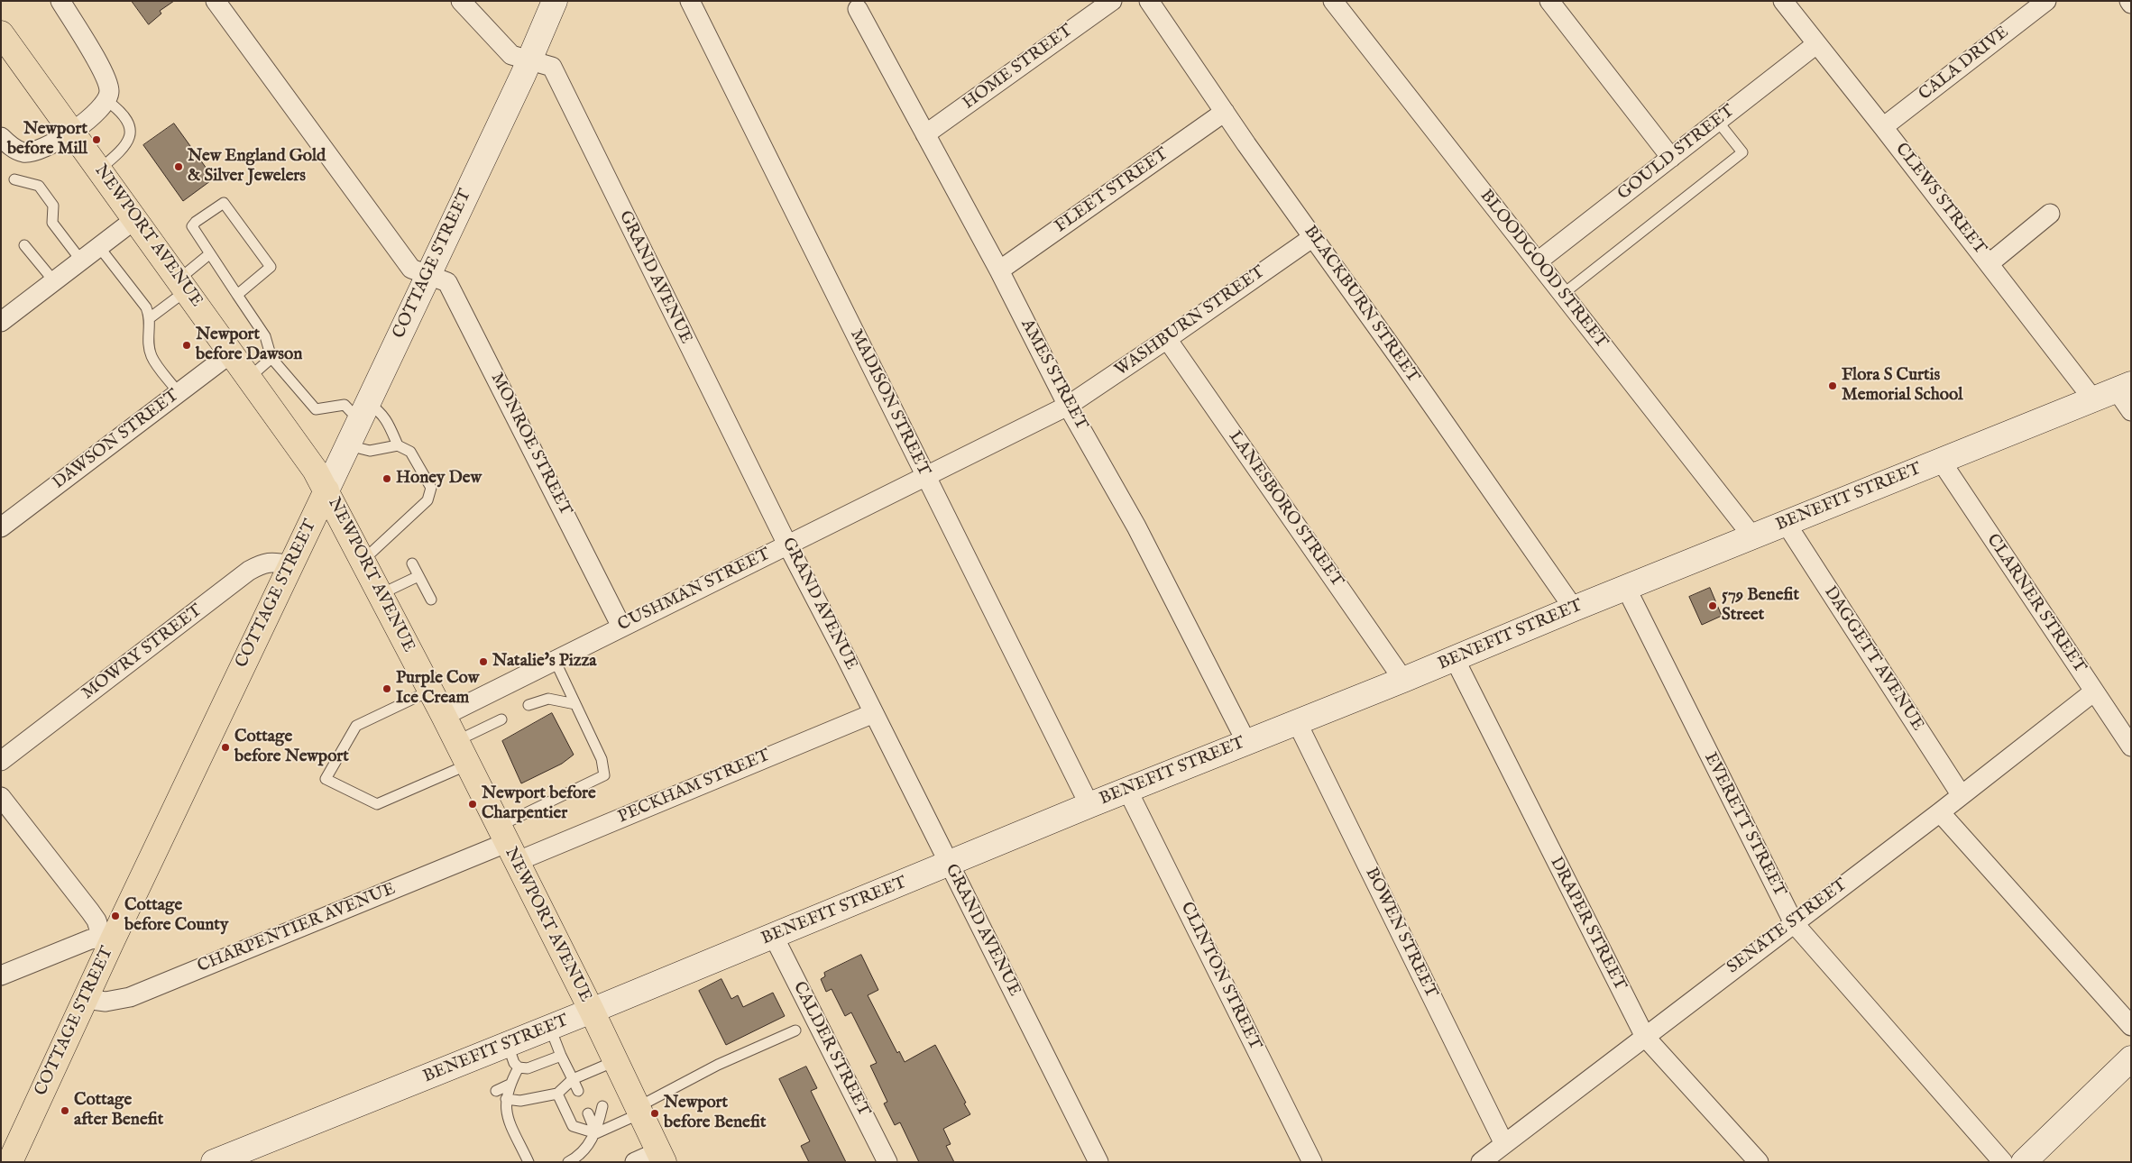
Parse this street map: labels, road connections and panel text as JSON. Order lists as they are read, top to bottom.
{
  "streets": {
    "main road": ["NEWPORT AVENUE", "COTTAGE STREET"],
    "street": [
      "CALA DRIVE",
      "HOME STREET",
      "GOULD STREET",
      "FLEET STREET",
      "CLEWS STREET",
      "BLOODGOOD STREET",
      "GRAND AVENUE",
      "BLACKBURN STREET",
      "WASHBURN STREET",
      "AMES STREET",
      "MADISON STREET",
      "DAWSON STREET",
      "MONROE STREET",
      "BENEFIT STREET",
      "LANESBORO STREET",
      "CUSHMAN STREET",
      "CLARNER STREET",
      "MOWRY STREET",
      "DAGGETT AVENUE",
      "PECKHAM STREET",
      "EVERETT STREET",
      "DRAPER STREET",
      "SENATE STREET",
      "CHARPENTIER AVENUE",
      "BOWEN STREET",
      "CLINTON STREET",
      "CALDER STREET"
    ]
  },
  "crossings": [
    ["CALA DRIVE", "CLEWS STREET"],
    ["HOME STREET", "AMES STREET"],
    ["GOULD STREET", "CLEWS STREET"],
    ["GOULD STREET", "BLOODGOOD STREET"],
    ["FLEET STREET", "BLACKBURN STREET"],
    ["FLEET STREET", "AMES STREET"],
    ["CLEWS STREET", "BENEFIT STREET"],
    ["NEWPORT AVENUE", "COTTAGE STREET"],
    ["NEWPORT AVENUE", "DAWSON STREET"],
    ["NEWPORT AVENUE", "BENEFIT STREET"],
    ["NEWPORT AVENUE", "CUSHMAN STREET"],
    ["NEWPORT AVENUE", "PECKHAM STREET"],
    ["NEWPORT AVENUE", "CHARPENTIER AVENUE"],
    ["COTTAGE STREET", "GRAND AVENUE"],
    ["COTTAGE STREET", "MONROE STREET"],
    ["COTTAGE STREET", "MOWRY STREET"],
    ["COTTAGE STREET", "CHARPENTIER AVENUE"],
    ["BLOODGOOD STREET", "BENEFIT STREET"],
    ["GRAND AVENUE", "BENEFIT STREET"],
    ["GRAND AVENUE", "CUSHMAN STREET"],
    ["GRAND AVENUE", "PECKHAM STREET"],
    ["BLACKBURN STREET", "WASHBURN STREET"],
    ["BLACKBURN STREET", "BENEFIT STREET"],
    ["WASHBURN STREET", "AMES STREET"],
    ["WASHBURN STREET", "LANESBORO STREET"],
    ["WASHBURN STREET", "CUSHMAN STREET"],
    ["AMES STREET", "BENEFIT STREET"],
    ["AMES STREET", "CUSHMAN STREET"],
    ["MADISON STREET", "BENEFIT STREET"],
    ["MADISON STREET", "CUSHMAN STREET"],
    ["MONROE STREET", "CUSHMAN STREET"],
    ["BENEFIT STREET", "LANESBORO STREET"],
    ["BENEFIT STREET", "CLARNER STREET"],
    ["BENEFIT STREET", "DAGGETT AVENUE"],
    ["BENEFIT STREET", "EVERETT STREET"],
    ["BENEFIT STREET", "DRAPER STREET"],
    ["BENEFIT STREET", "BOWEN STREET"],
    ["BENEFIT STREET", "CLINTON STREET"],
    ["BENEFIT STREET", "CALDER STREET"],
    ["CLARNER STREET", "SENATE STREET"],
    ["DAGGETT AVENUE", "SENATE STREET"],
    ["PECKHAM STREET", "CHARPENTIER AVENUE"],
    ["EVERETT STREET", "SENATE STREET"],
    ["DRAPER STREET", "SENATE STREET"],
    ["SENATE STREET", "BOWEN STREET"]
  ],
  "places": [
    "Newport before Mill",
    "New England Gold & Silver Jewelers",
    "Newport before Dawson",
    "Flora S Curtis Memorial School",
    "Honey Dew",
    "579 Benefit Street",
    "Natalie's Pizza",
    "Purple Cow Ice Cream",
    "Cottage before Newport",
    "Newport before Charpentier",
    "Cottage before County",
    "Cottage after Benefit",
    "Newport before Benefit"
  ]
}
